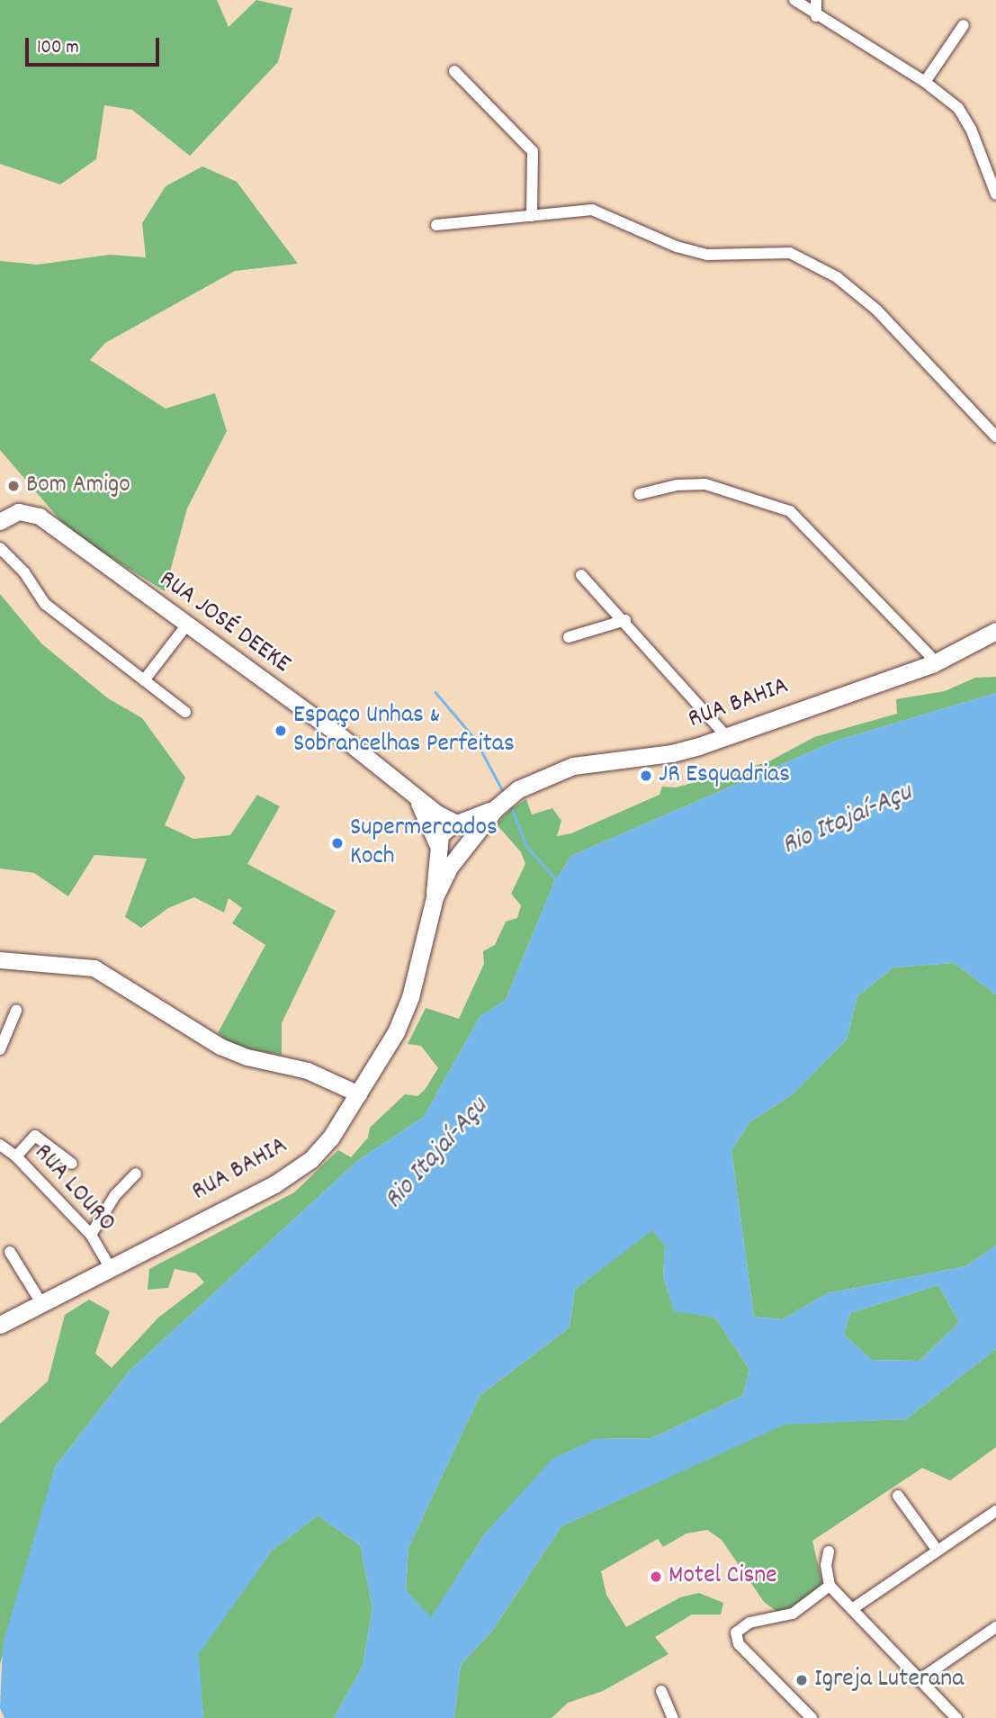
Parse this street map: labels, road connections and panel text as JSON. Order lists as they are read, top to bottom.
{
  "streets": {
    "main road": ["RUA BAHIA"],
    "street": ["RUA JOSÉ DEEKE", "RUA LOURO"]
  },
  "crossings": [
    ["RUA JOSÉ DEEKE", "RUA BAHIA"],
    ["RUA BAHIA", "RUA LOURO"]
  ],
  "water": ["Rio Itajaí-Açu"],
  "places": [
    "Bom Amigo",
    "Espaço Unhas & Sobrancelhas Perfeitas",
    "JR Esquadrias",
    "Supermercados Koch",
    "Motel Cisne",
    "Igreja Luterana"
  ],
  "scale_bar": "100 m"
}
